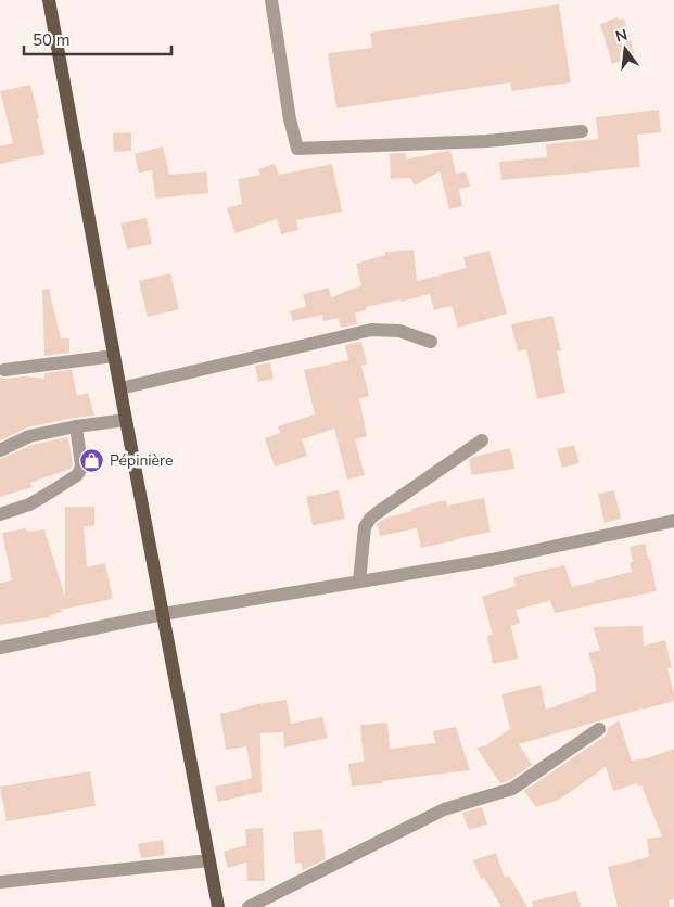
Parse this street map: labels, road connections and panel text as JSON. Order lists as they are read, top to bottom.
{
  "places": {
    "shop": ["Pépinière"]
  },
  "scale_bar": "50 m",
  "north": "top"
}
